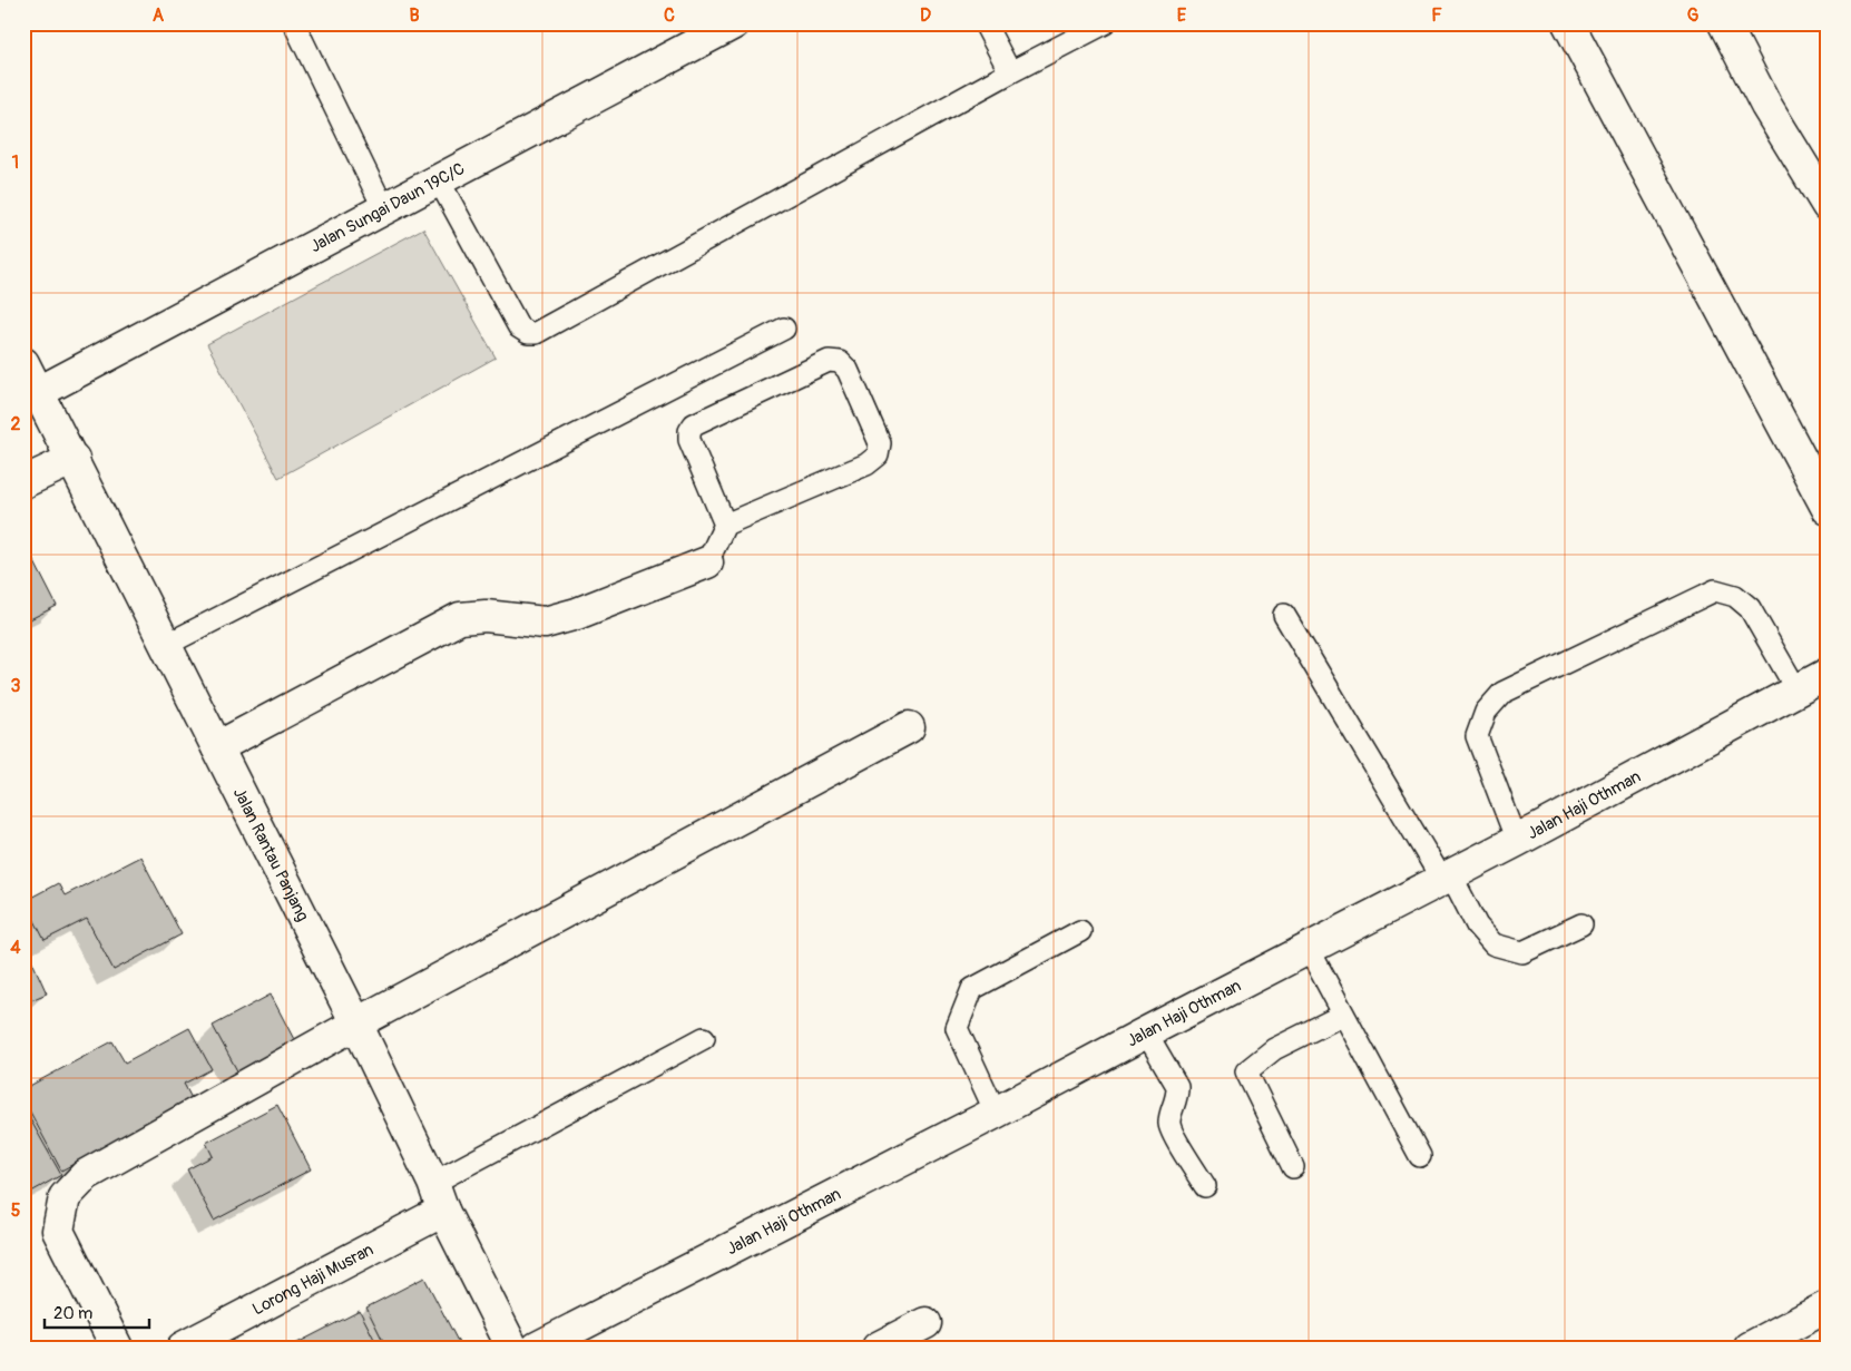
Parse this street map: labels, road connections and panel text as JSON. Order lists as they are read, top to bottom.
{
  "streets": {
    "street": [
      "Jalan Sungai Daun 19C/C",
      "Jalan Haji Othman",
      "Jalan Rantau Panjang",
      "Lorong Haji Musran"
    ]
  },
  "crossings": [
    ["Jalan Sungai Daun 19C/C", "Jalan Rantau Panjang"],
    ["Jalan Rantau Panjang", "Lorong Haji Musran"]
  ],
  "scale_bar": "20 m",
  "grid": {
    "columns": [
      "A",
      "B",
      "C",
      "D",
      "E",
      "F",
      "G"
    ],
    "rows": [
      "1",
      "2",
      "3",
      "4",
      "5"
    ]
  }
}
